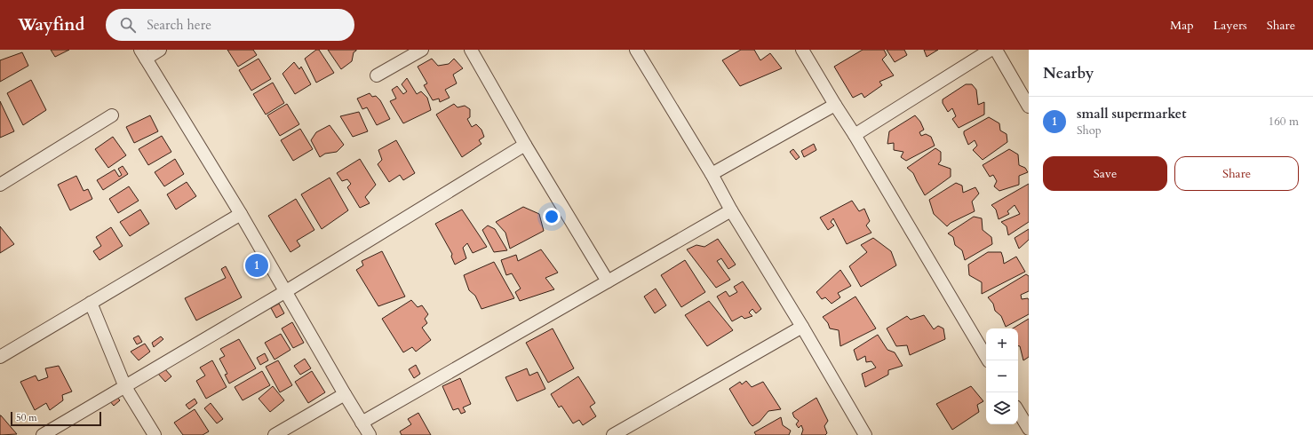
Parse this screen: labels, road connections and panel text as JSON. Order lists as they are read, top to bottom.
{
  "scale_bar": "50 m",
  "page": {
    "header": "Wayfind",
    "search": "Search here",
    "nav": ["Map", "Layers", "Share"],
    "heading": "Nearby",
    "list": [
      {
        "mark": "1",
        "name": "small supermarket",
        "note": "Shop",
        "value": "160 m"
      }
    ],
    "buttons": ["Save", "Share"],
    "pins": "1",
    "map_buttons": ["+", "−"],
    "scale": "50 m"
  }
}
